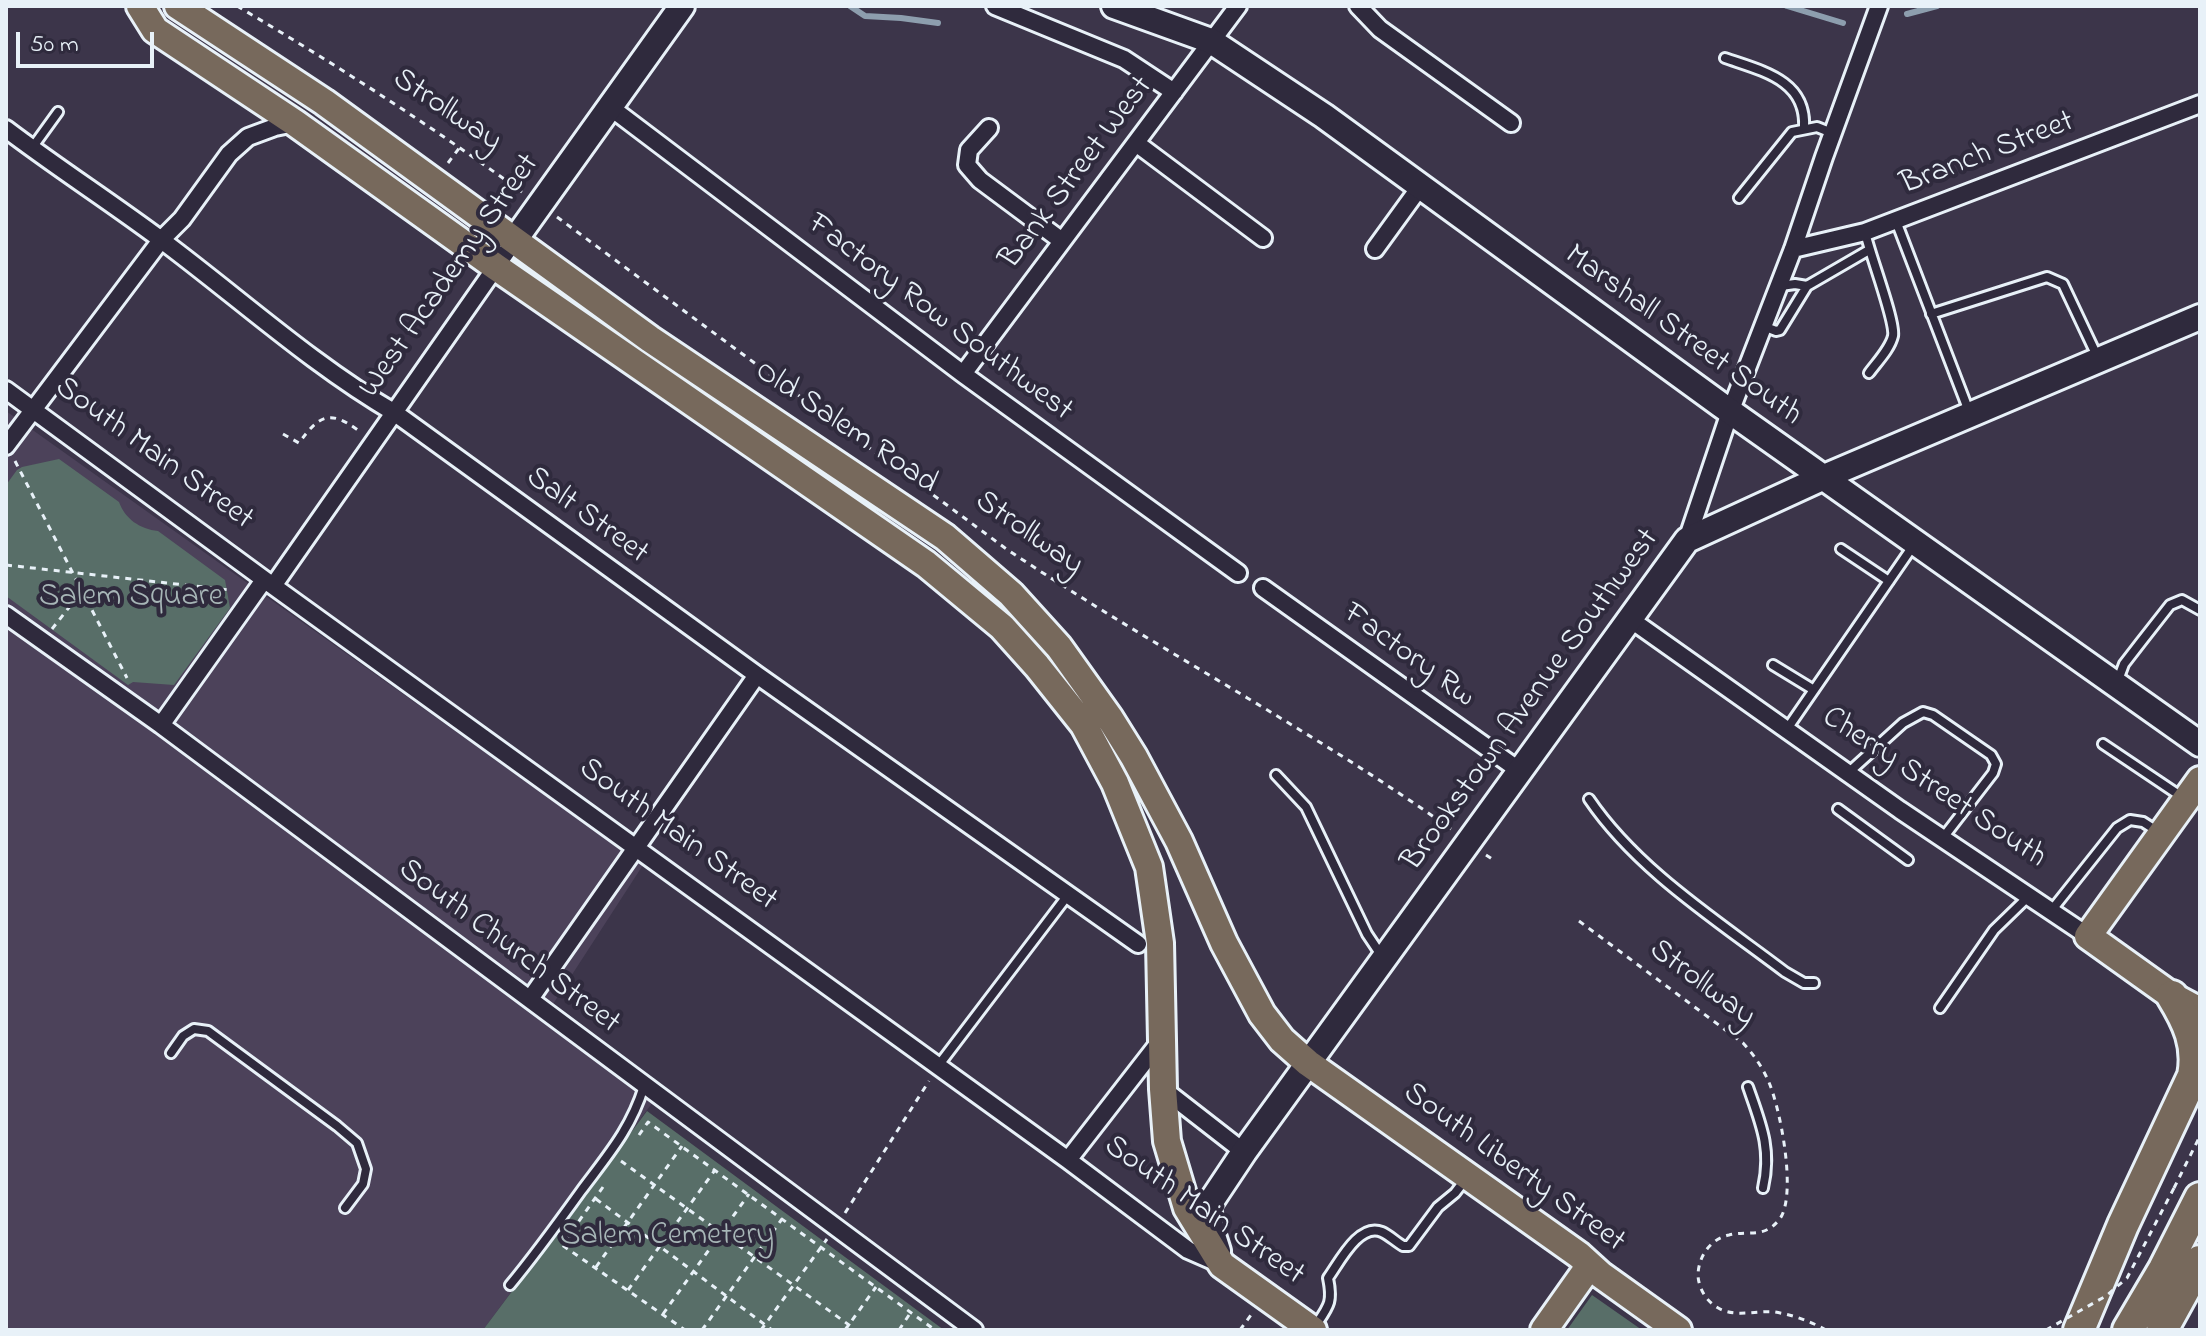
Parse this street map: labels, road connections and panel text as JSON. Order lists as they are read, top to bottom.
{
  "streets": {
    "main road": [
      "Old Salem Road",
      "South Main Street",
      "Cherry Street South",
      "South Liberty Street"
    ],
    "street": [
      "Branch Street",
      "Bank Street West",
      "West Academy Street",
      "Factory Row Southwest",
      "Marshall Street South",
      "Salt Street",
      "Factory Rw",
      "Brookstown Avenue Southwest",
      "South Church Street"
    ],
    "path": ["Strollway"]
  },
  "crossings": [
    ["Strollway", "West Academy Street"],
    ["Bank Street West", "Factory Row Southwest"],
    ["Bank Street West", "Marshall Street South"],
    ["West Academy Street", "Factory Row Southwest"],
    ["West Academy Street", "Old Salem Road"],
    ["West Academy Street", "South Main Street"],
    ["West Academy Street", "Salt Street"],
    ["West Academy Street", "South Church Street"],
    ["Marshall Street South", "Brookstown Avenue Southwest"],
    ["Old Salem Road", "South Main Street"],
    ["Old Salem Road", "Brookstown Avenue Southwest"],
    ["Old Salem Road", "South Liberty Street"],
    ["South Main Street", "Brookstown Avenue Southwest"],
    ["Factory Rw", "Brookstown Avenue Southwest"],
    ["Brookstown Avenue Southwest", "Cherry Street South"],
    ["Brookstown Avenue Southwest", "South Liberty Street"]
  ],
  "parks": ["Salem Square", "Salem Cemetery"],
  "scale_bar": "50 m"
}
